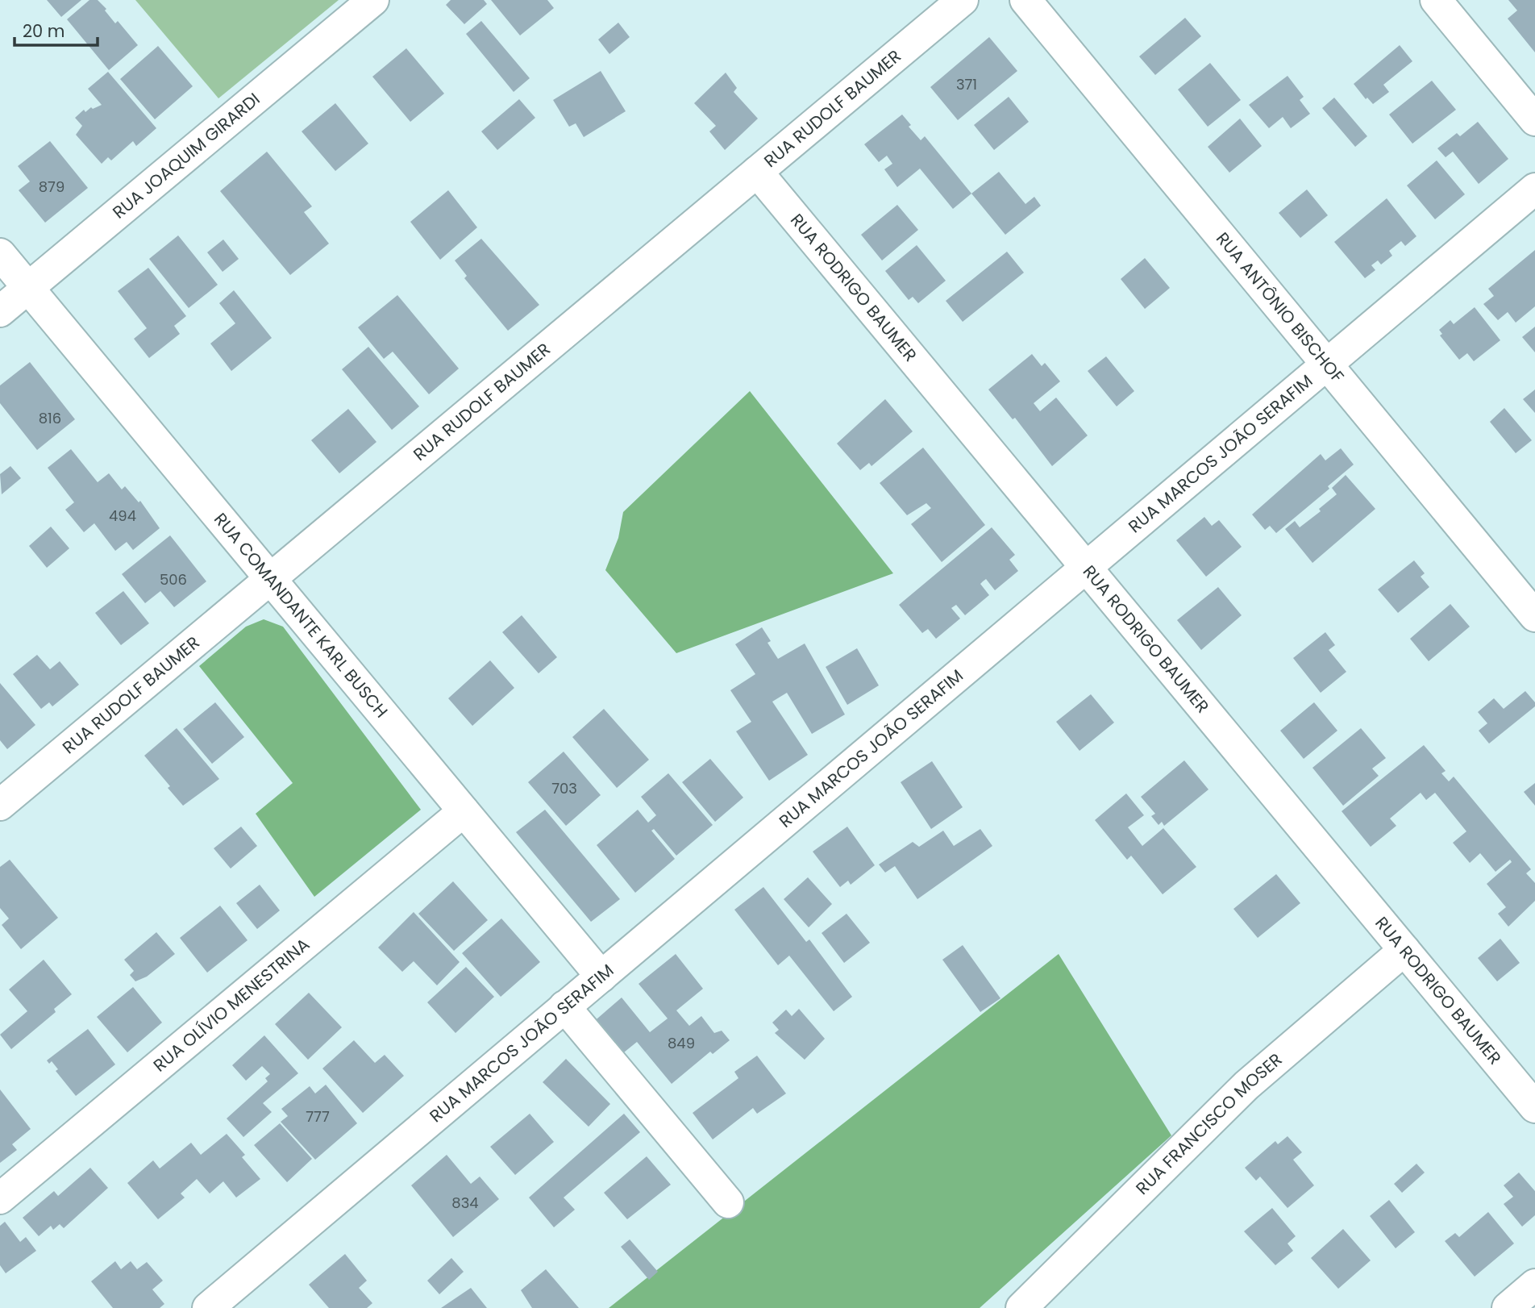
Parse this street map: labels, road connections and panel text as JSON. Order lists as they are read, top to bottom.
{
  "streets": {
    "street": [
      "RUA RUDOLF BAUMER",
      "RUA JOAQUIM GIRARDI",
      "RUA RODRIGO BAUMER",
      "RUA ANTÔNIO BISCHOF",
      "RUA MARCOS JOÃO SERAFIM",
      "RUA COMANDANTE KARL BUSCH",
      "RUA OLÍVIO MENESTRINA",
      "RUA FRANCISCO MOSER"
    ]
  },
  "crossings": [
    ["RUA RUDOLF BAUMER", "RUA RODRIGO BAUMER"],
    ["RUA RUDOLF BAUMER", "RUA COMANDANTE KARL BUSCH"],
    ["RUA JOAQUIM GIRARDI", "RUA COMANDANTE KARL BUSCH"],
    ["RUA RODRIGO BAUMER", "RUA MARCOS JOÃO SERAFIM"],
    ["RUA RODRIGO BAUMER", "RUA FRANCISCO MOSER"],
    ["RUA ANTÔNIO BISCHOF", "RUA MARCOS JOÃO SERAFIM"],
    ["RUA MARCOS JOÃO SERAFIM", "RUA COMANDANTE KARL BUSCH"],
    ["RUA COMANDANTE KARL BUSCH", "RUA OLÍVIO MENESTRINA"]
  ],
  "house_numbers": [
    "371",
    "879",
    "816",
    "494",
    "506",
    "703",
    "849",
    "777",
    "834"
  ],
  "scale_bar": "20 m"
}
